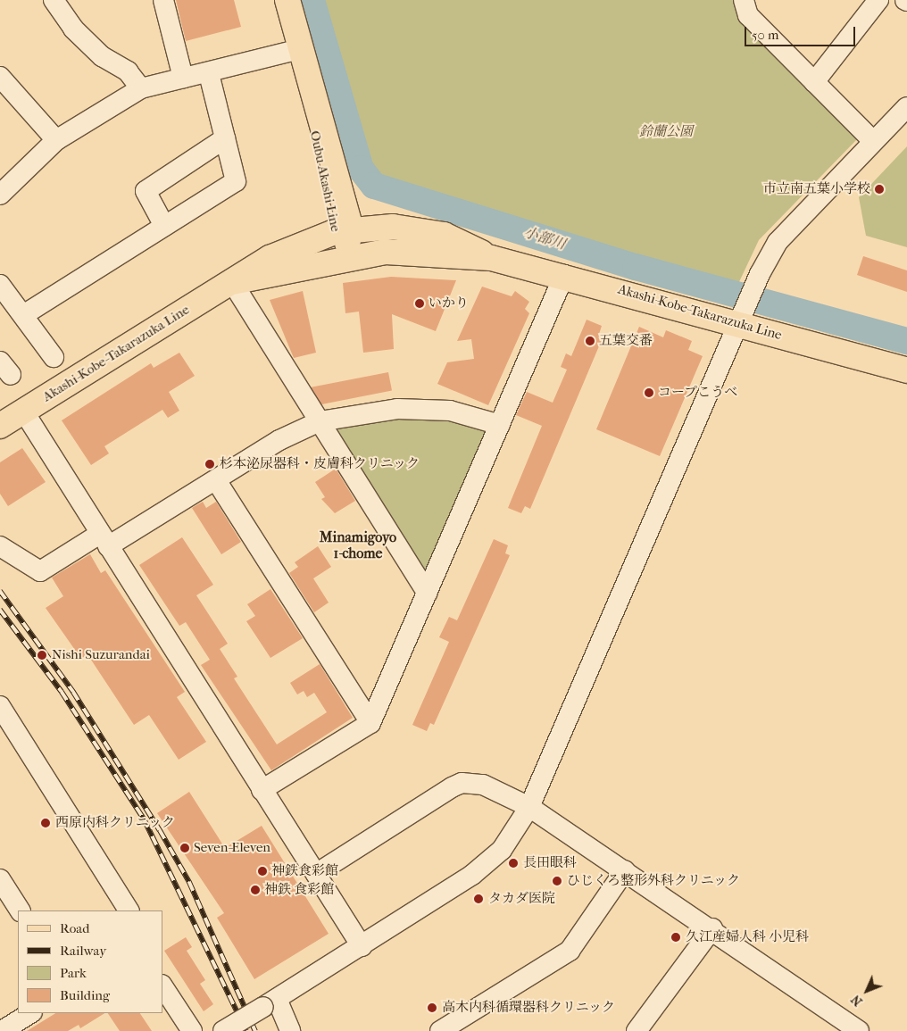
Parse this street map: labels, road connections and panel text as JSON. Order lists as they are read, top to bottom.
{
  "streets": {
    "main road": ["Oubu Akashi Line", "Akashi-Kobe-Takarazuka Line"]
  },
  "crossings": [
    ["Oubu Akashi Line", "Akashi-Kobe-Takarazuka Line"]
  ],
  "districts": ["Minamigoyo 1-chome"],
  "water": ["小部川"],
  "parks": ["鈴蘭公園"],
  "places": [
    "市立南五葉小学校",
    "いかり",
    "五葉交番",
    "コープこうべ",
    "杉本泌尿器科・皮膚科クリニック",
    "Nishi Suzurandai",
    "西原内科クリニック",
    "Seven-Eleven",
    "長田眼科",
    "神鉄食彩館",
    "ひじくろ整形外科クリニック",
    "神鉄 食彩館",
    "タカダ医院",
    "久江産婦人科 小児科",
    "高木内科循環器科クリニック"
  ],
  "legend": [
    "Road",
    "Railway",
    "Park",
    "Building"
  ],
  "scale_bar": "50 m",
  "north": "bottom left"
}
